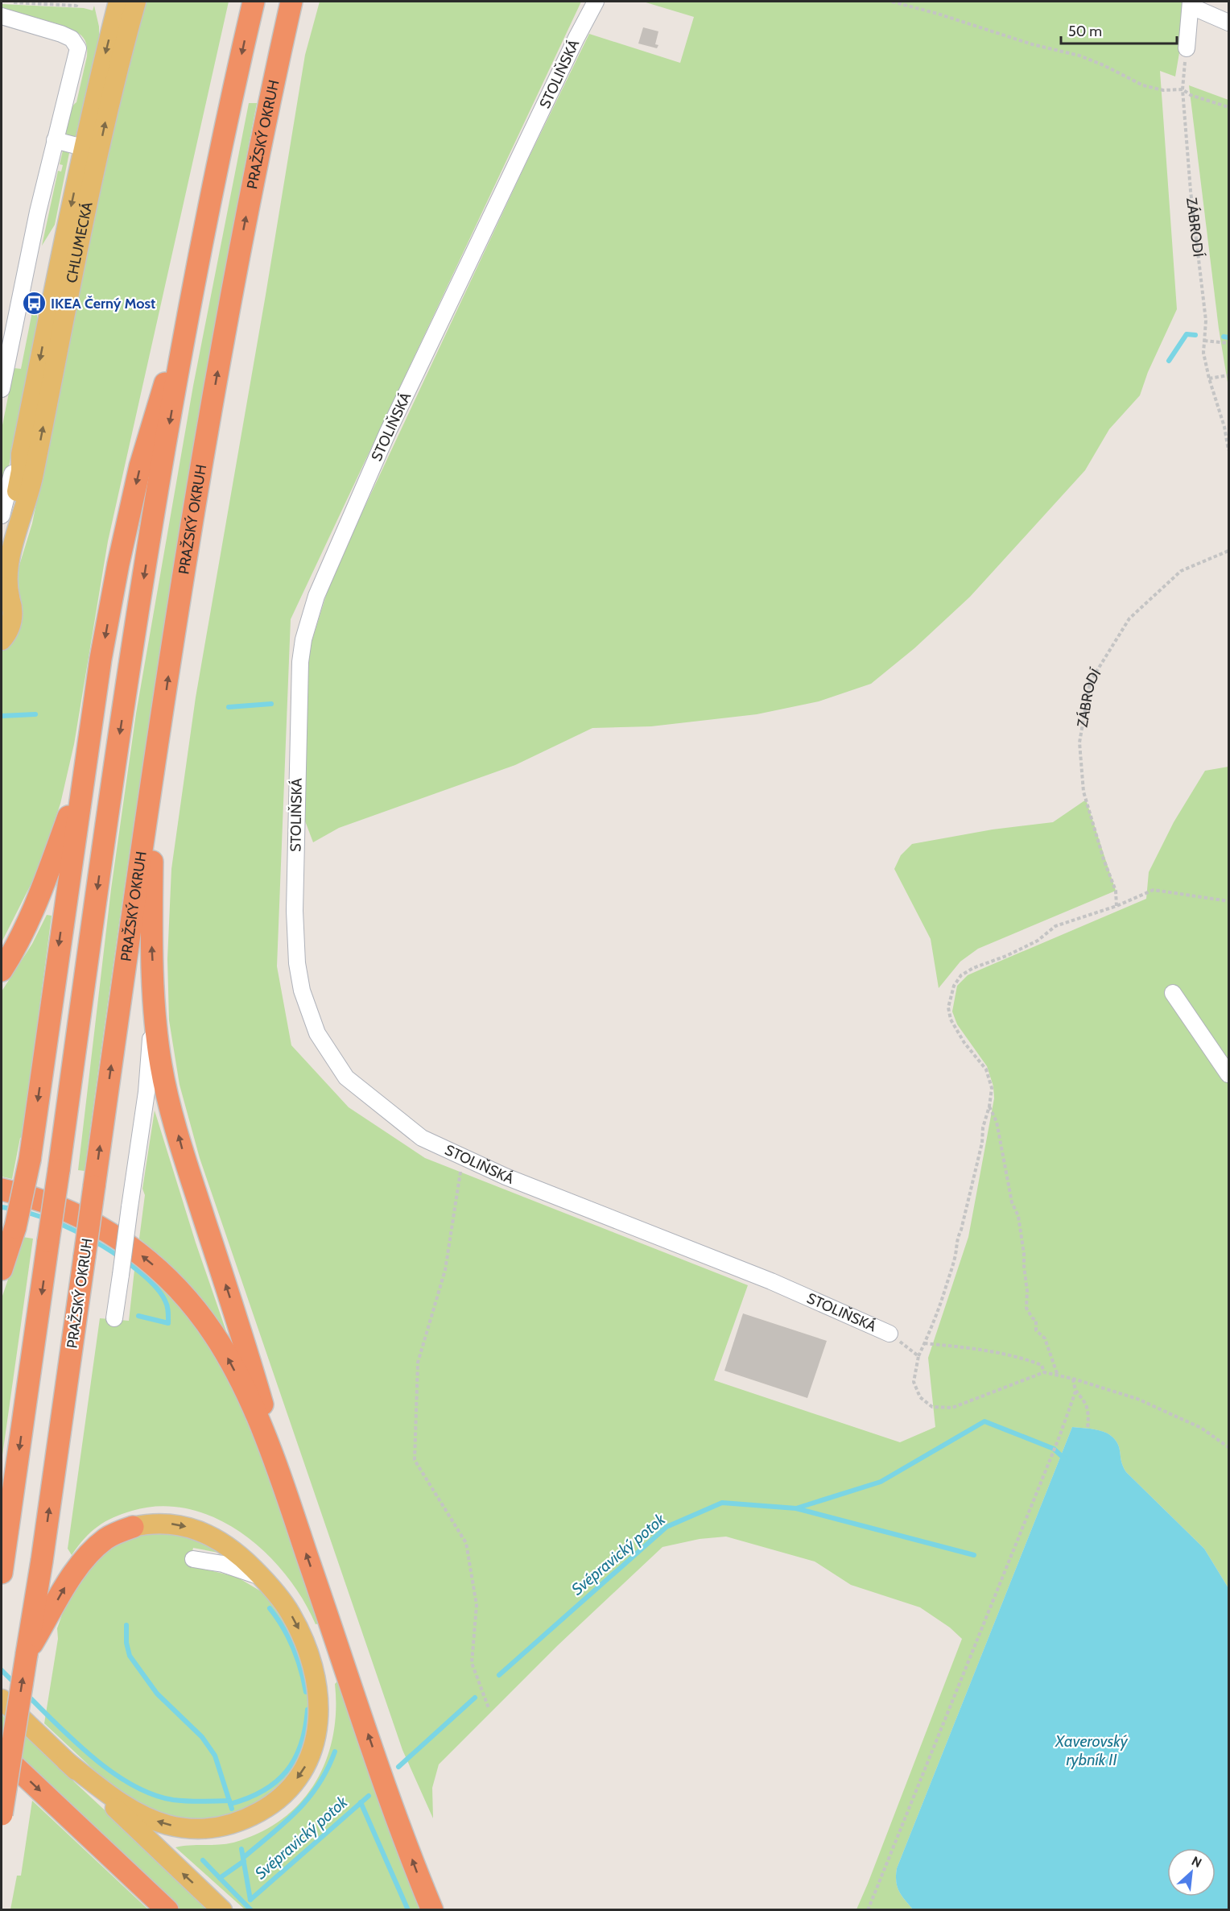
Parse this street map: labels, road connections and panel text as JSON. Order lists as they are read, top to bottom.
{
  "streets": {
    "highway": ["PRAŽSKÝ OKRUH"],
    "main road": ["CHLUMECKÁ"],
    "street": ["STOLIŇSKÁ"],
    "path": ["ZÁBRODÍ"]
  },
  "water": ["Svépravický potok", "Xaverovský rybník II"],
  "places": {
    "bus stop": ["IKEA Černý Most"]
  },
  "scale_bar": "50 m",
  "north": "top right"
}
